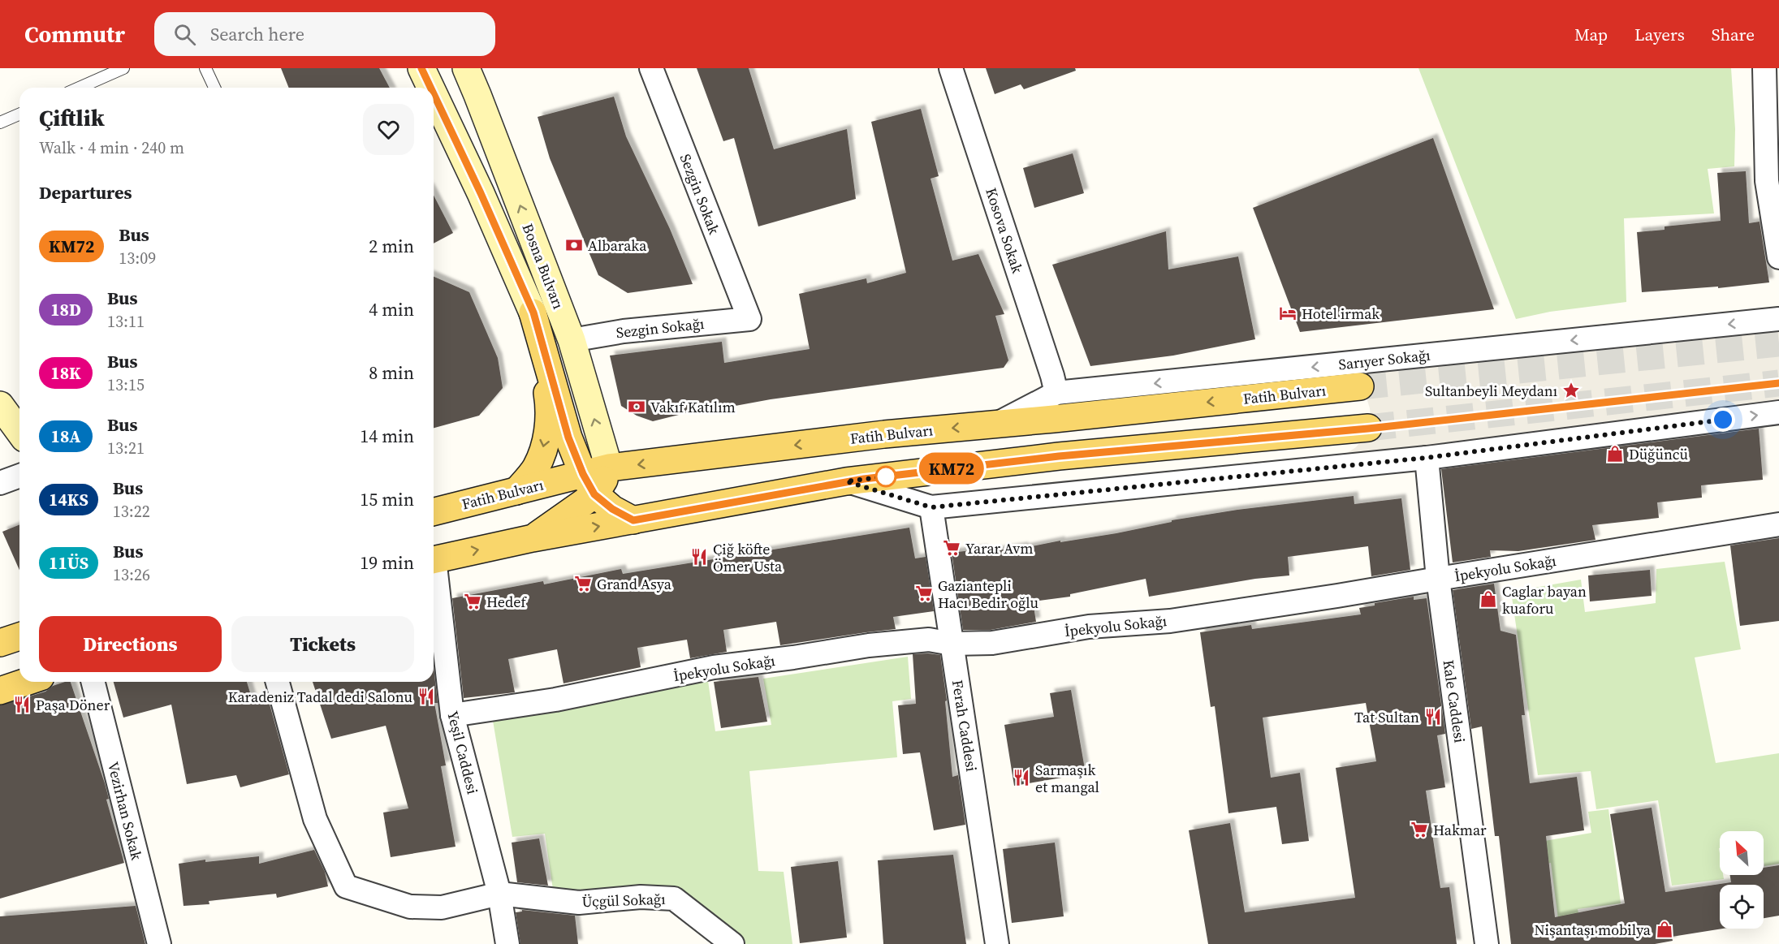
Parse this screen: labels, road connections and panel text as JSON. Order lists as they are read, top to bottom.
{
  "streets": {
    "main road": ["Bosna Bulvarı", "Fatih Bulvarı"],
    "street": [
      "Sezgin Sokak",
      "Kosova Sokak",
      "Sezgin Sokağı",
      "Sarıyer Sokağı",
      "İpekyolu Sokağı",
      "Kale Caddesi",
      "Ferah Caddesi",
      "Yeşil Caddesi",
      "Vezirhan Sokak",
      "Üçgül Sokağı"
    ]
  },
  "crossings": [
    ["Sezgin Sokak", "Sezgin Sokağı"],
    ["Kosova Sokak", "Sarıyer Sokağı"],
    ["Bosna Bulvarı", "Sezgin Sokağı"],
    ["Bosna Bulvarı", "Fatih Bulvarı"],
    ["Sarıyer Sokağı", "Fatih Bulvarı"],
    ["İpekyolu Sokağı", "Kale Caddesi"],
    ["İpekyolu Sokağı", "Ferah Caddesi"],
    ["İpekyolu Sokağı", "Yeşil Caddesi"],
    ["Yeşil Caddesi", "Üçgül Sokağı"]
  ],
  "places": {
    "bank": ["Albaraka", "Vakıf Katılım"],
    "hotel": ["Hotel irmak"],
    "place": ["Sultanbeyli Meydanı"],
    "shop": ["Düğüncü", "Caglar bayan kuaforu", "Nişantaşı mobilya"],
    "supermarket": [
      "Yarar Avm",
      "Grand Asya",
      "Gaziantepli Hacı Bedir oğlu",
      "Hedef",
      "Hakmar"
    ],
    "restaurant": [
      "Çiğ köfte Ömer Usta",
      "Karadeniz Tadal dedi Salonu",
      "Paşa Döner",
      "Tat Sultan",
      "Sarmaşık et mangal"
    ]
  },
  "lines": ["bus line KM72"],
  "north": "top left",
  "page": {
    "header": "Commutr",
    "search": "Search here",
    "nav": ["Map", "Layers", "Share"],
    "on_map": "KM72",
    "heading": [
      ["Çiftlik", "Walk · 4 min · 240 m"],
      "Departures"
    ],
    "list": [
      {
        "mark": "KM72",
        "name": "Bus",
        "note": "13:09",
        "value": "2 min"
      },
      {
        "mark": "18D",
        "name": "Bus",
        "note": "13:11",
        "value": "4 min"
      },
      {
        "mark": "18K",
        "name": "Bus",
        "note": "13:15",
        "value": "8 min"
      },
      {
        "mark": "18A",
        "name": "Bus",
        "note": "13:21",
        "value": "14 min"
      },
      {
        "mark": "14KS",
        "name": "Bus",
        "note": "13:22",
        "value": "15 min"
      },
      {
        "mark": "11ÜS",
        "name": "Bus",
        "note": "13:26",
        "value": "19 min"
      }
    ],
    "buttons": ["Directions", "Tickets"]
  }
}
